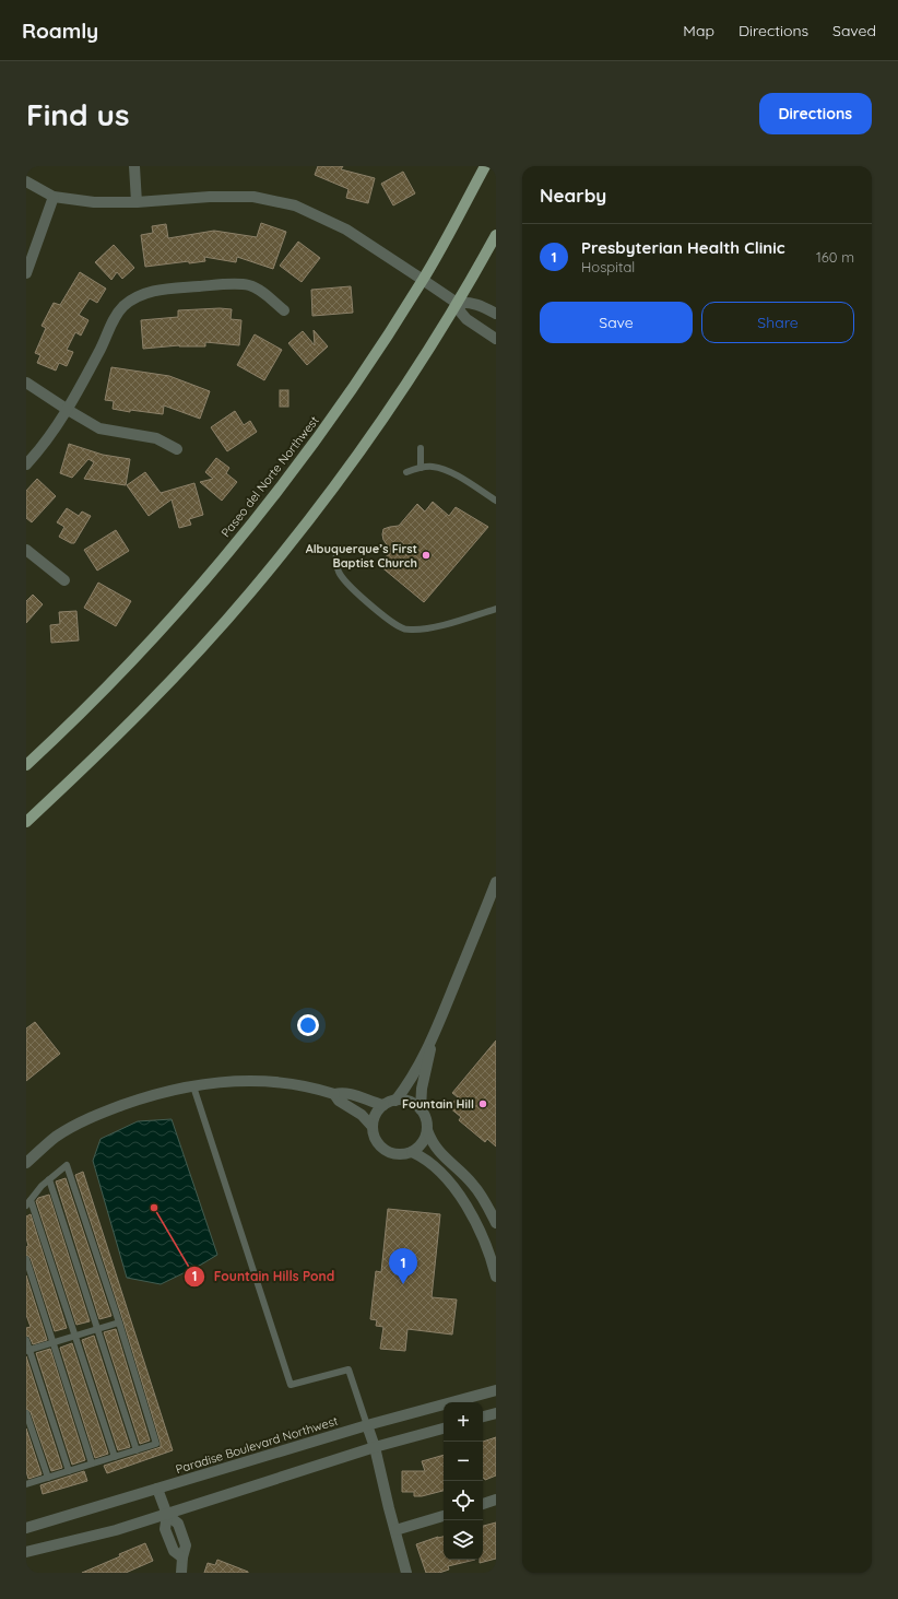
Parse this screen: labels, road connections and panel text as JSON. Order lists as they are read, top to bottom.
{
  "streets": {
    "main road": ["Paseo del Norte Northwest"],
    "street": ["Paradise Boulevard Northwest"]
  },
  "places": ["Albuquerque’s First Baptist Church", "Fountain Hill", "Fountain Hills Pond"],
  "page": {
    "header": "Roamly",
    "nav": ["Map", "Directions", "Saved"],
    "buttons": [
      "Directions",
      ["Save", "Share"]
    ],
    "title": "Find us",
    "heading": "Nearby",
    "list": [
      {
        "mark": "1",
        "name": "Presbyterian Health Clinic",
        "note": "Hospital",
        "value": "160 m"
      }
    ],
    "pins": "1",
    "map_buttons": ["+", "−"]
  }
}
